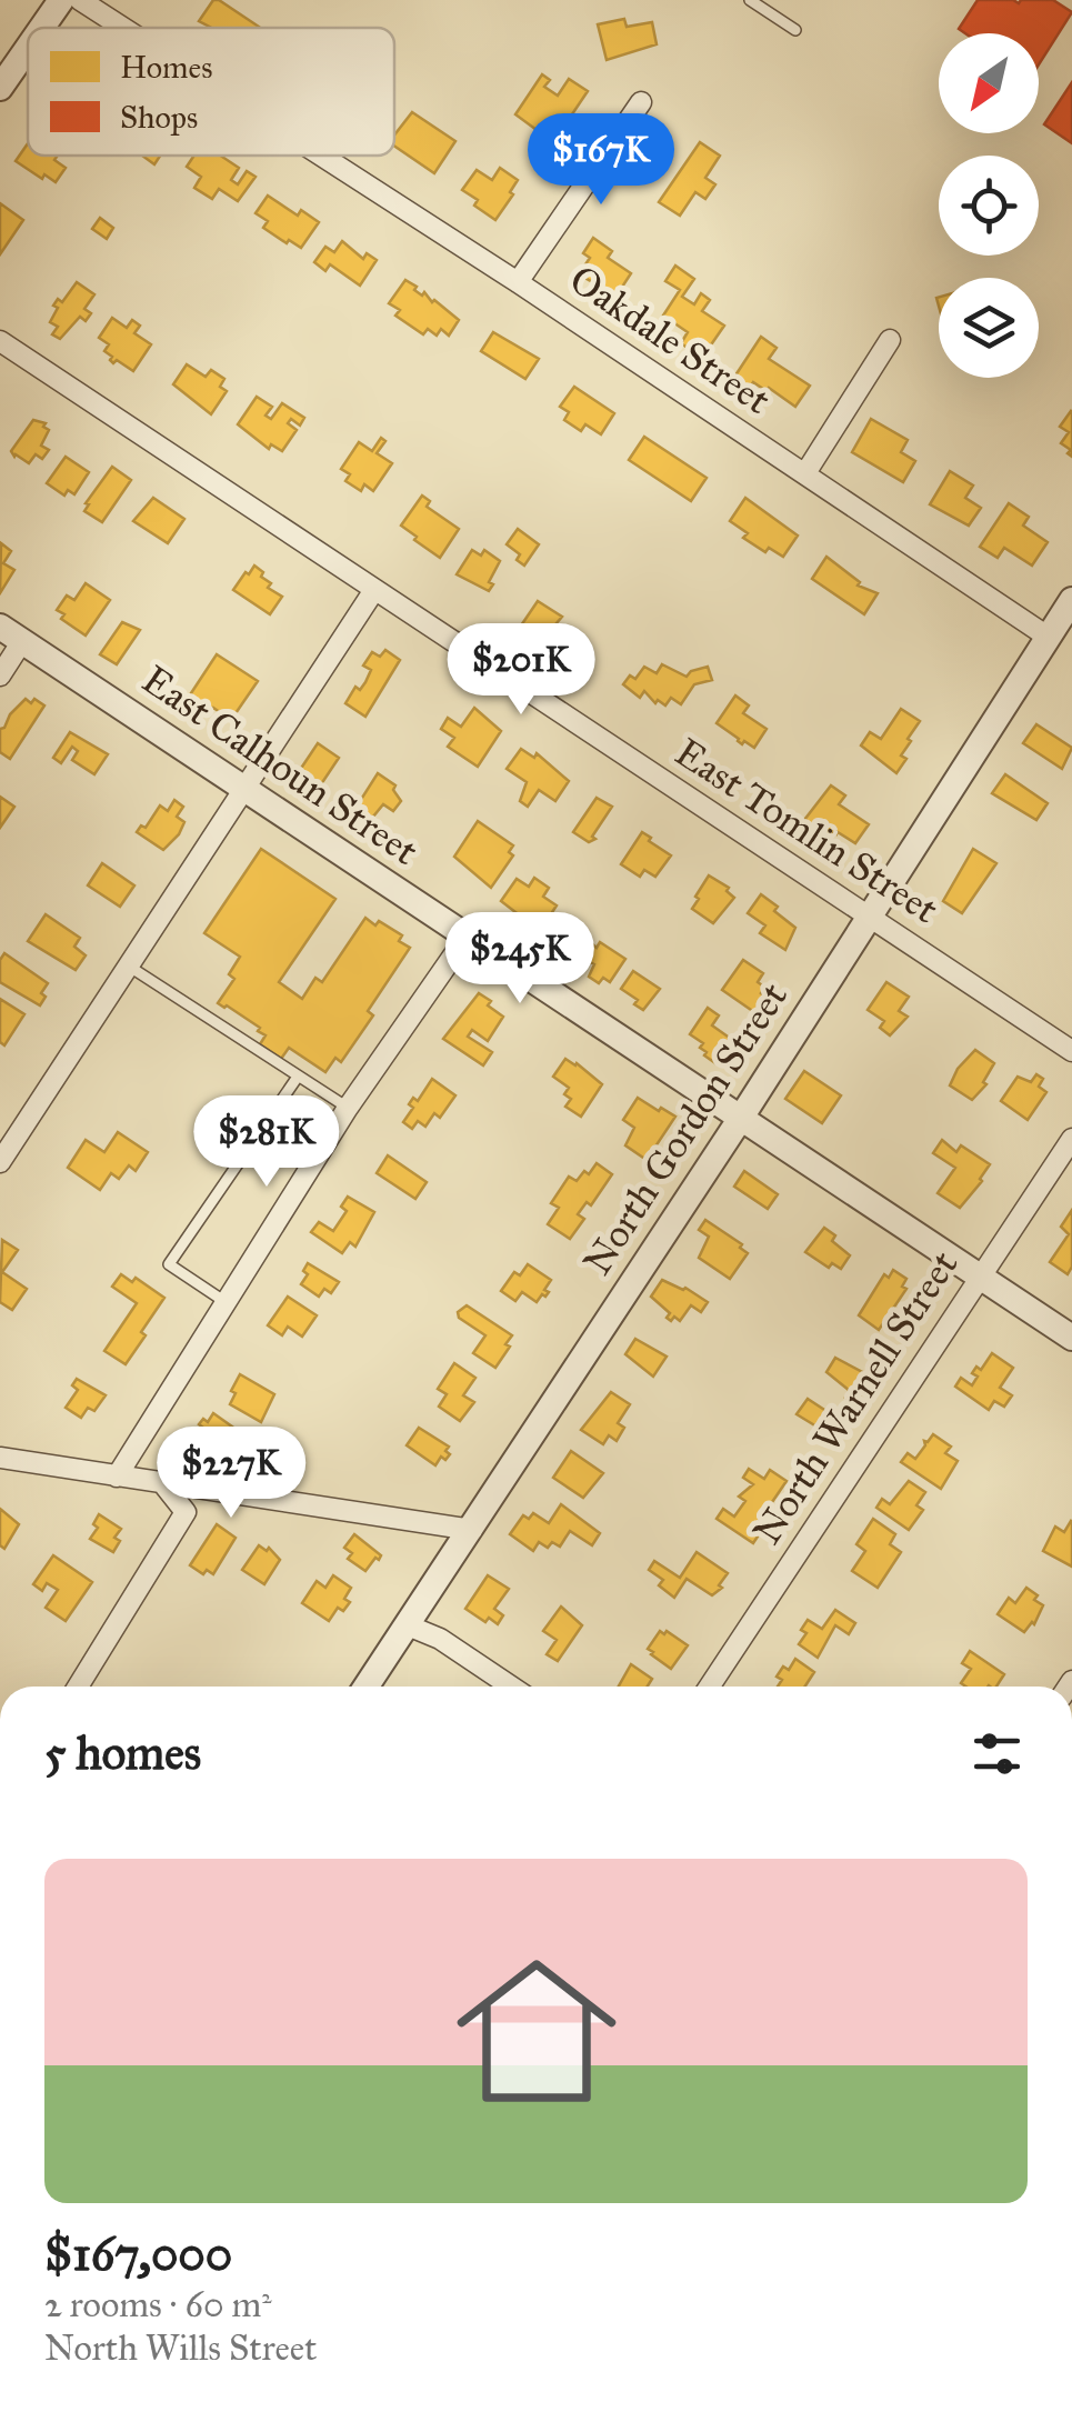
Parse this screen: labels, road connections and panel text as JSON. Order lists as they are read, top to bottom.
{
  "streets": {
    "street": [
      "Oakdale Street",
      "East Calhoun Street",
      "East Tomlin Street",
      "North Gordon Street",
      "North Warnell Street"
    ]
  },
  "crossings": [
    ["Oakdale Street", "North Gordon Street"],
    ["East Calhoun Street", "North Gordon Street"],
    ["East Calhoun Street", "North Warnell Street"],
    ["East Tomlin Street", "North Gordon Street"]
  ],
  "legend": ["Homes", "Shops"],
  "north": "bottom left",
  "page": {
    "price": [
      "$167K",
      "$201K",
      "$245K",
      "$281K",
      "$227K"
    ],
    "heading": "5 homes",
    "list": [
      {
        "name": "$167,000",
        "note": "2 rooms · 60 m² · North Wills Street"
      }
    ]
  }
}
